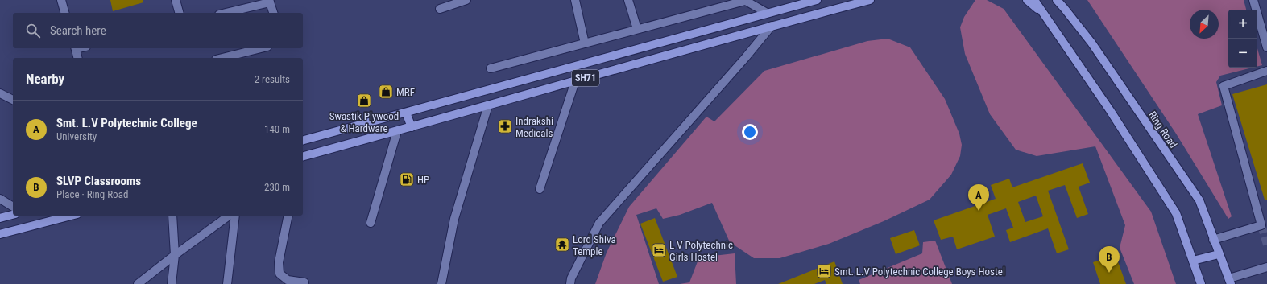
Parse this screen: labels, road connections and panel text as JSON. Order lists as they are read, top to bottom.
{
  "streets": {
    "main road": ["SH71", "Ring Road"]
  },
  "places": {
    "shop": ["MRF", "Swastik Plywood & Hardware"],
    "pharmacy": ["Indrakshi Medicals"],
    "fuel station": ["HP"],
    "temple": ["Lord Shiva Temple"],
    "hotel": ["L V Polytechnic Girls Hostel", "Smt. L.V Polytechnic College Boys Hostel"]
  },
  "north": "bottom left",
  "page": {
    "map_buttons": ["+", "−"],
    "search": "Search here",
    "heading": ["Nearby", "2 results"],
    "list": [
      {
        "mark": "A",
        "name": "Smt. L.V Polytechnic College",
        "note": "University",
        "value": "140 m"
      },
      {
        "mark": "B",
        "name": "SLVP Classrooms",
        "note": "Place · Ring Road",
        "value": "230 m"
      }
    ],
    "pins": ["A", "B"]
  }
}
